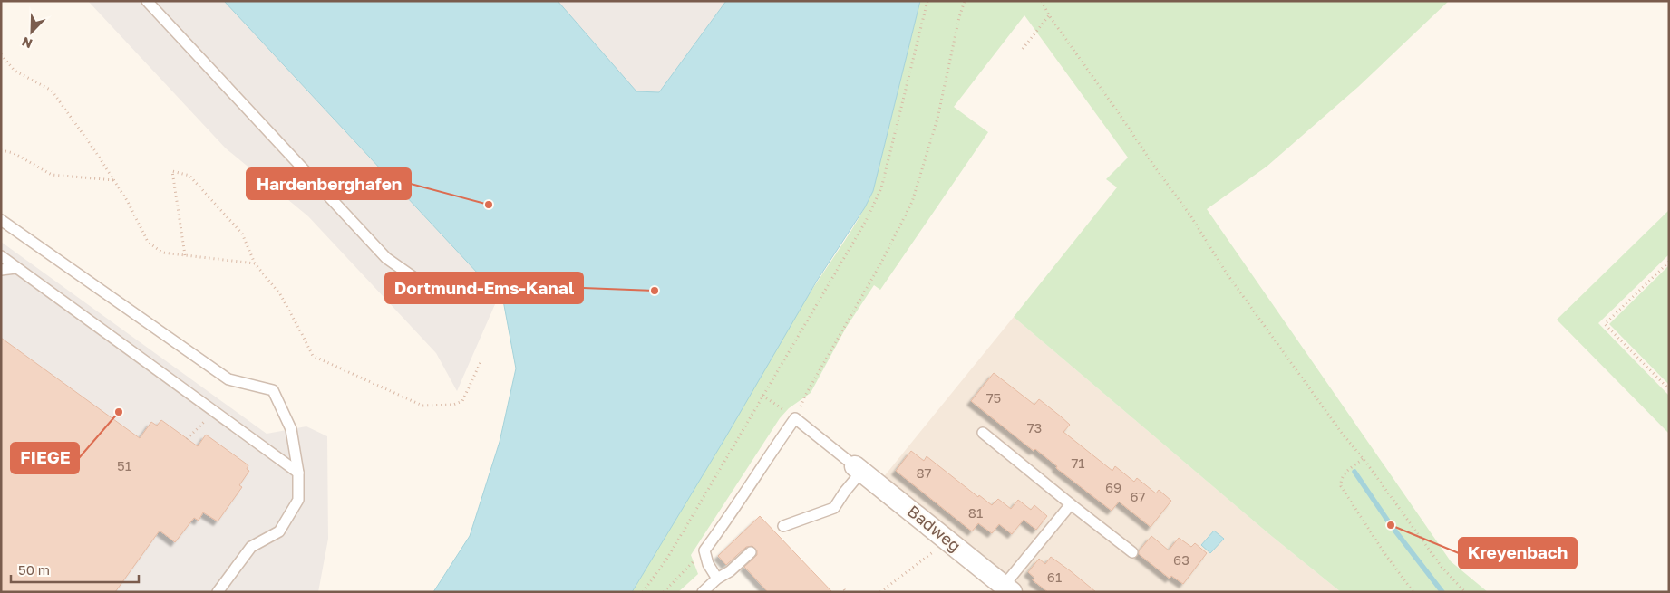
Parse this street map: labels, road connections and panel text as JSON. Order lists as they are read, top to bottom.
{
  "streets": {
    "street": ["Badweg"]
  },
  "places": [
    "Hardenberghafen",
    "Dortmund-Ems-Kanal",
    "FIEGE",
    "Kreyenbach"
  ],
  "house_numbers": [
    "75",
    "73",
    "71",
    "51",
    "87",
    "69",
    "67",
    "81",
    "63",
    "61"
  ],
  "scale_bar": "50 m",
  "north": "bottom left"
}
